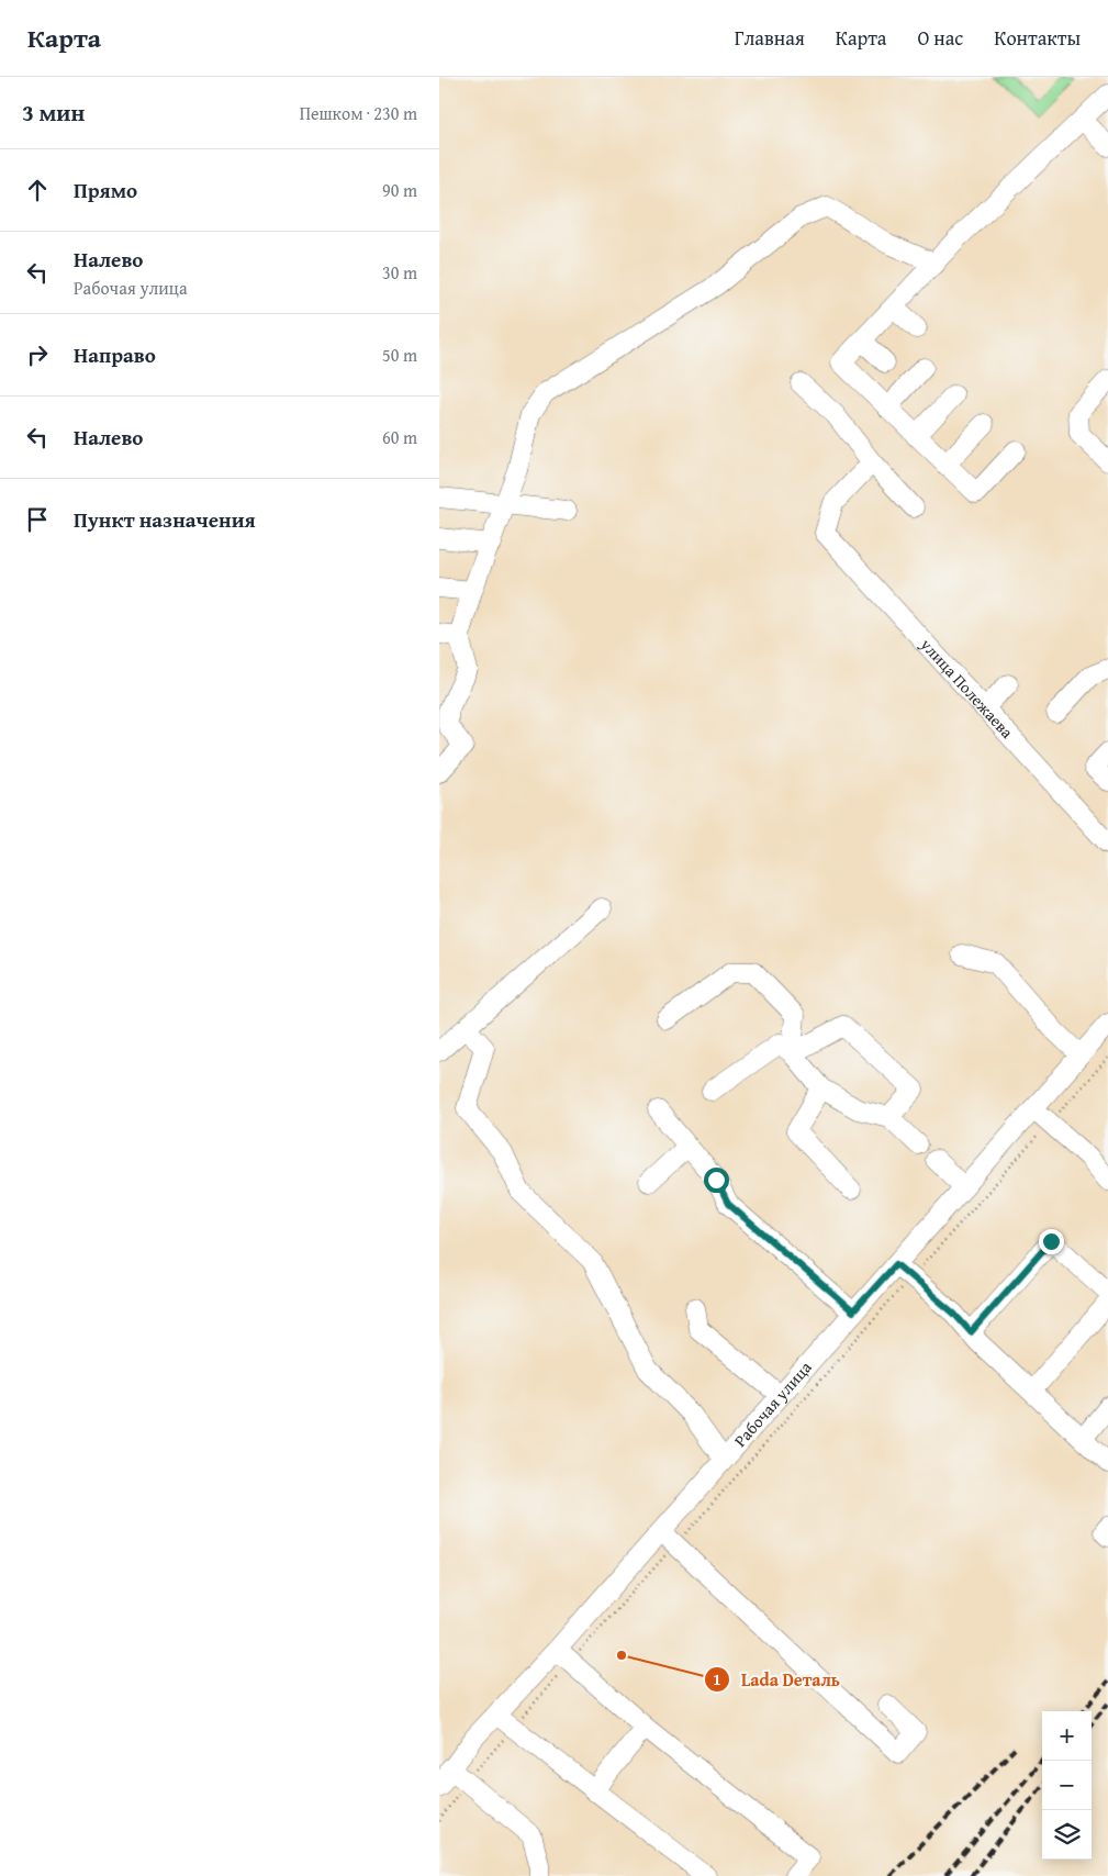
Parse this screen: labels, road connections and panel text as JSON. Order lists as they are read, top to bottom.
{
  "streets": {
    "street": ["улица Полежаева", "Рабочая улица"]
  },
  "places": ["Lada Dеталь"],
  "page": {
    "header": "Карта",
    "nav": [
      "Главная",
      "Карта",
      "О нас",
      "Контакты"
    ],
    "heading": ["3 мин", "Пешком · 230 m"],
    "list": [
      ["Прямо", "90 m"],
      ["Налево", "Рабочая улица", "30 m"],
      ["Направо", "50 m"],
      ["Налево", "60 m"],
      "Пункт назначения"
    ],
    "map_buttons": ["+", "−"]
  }
}
